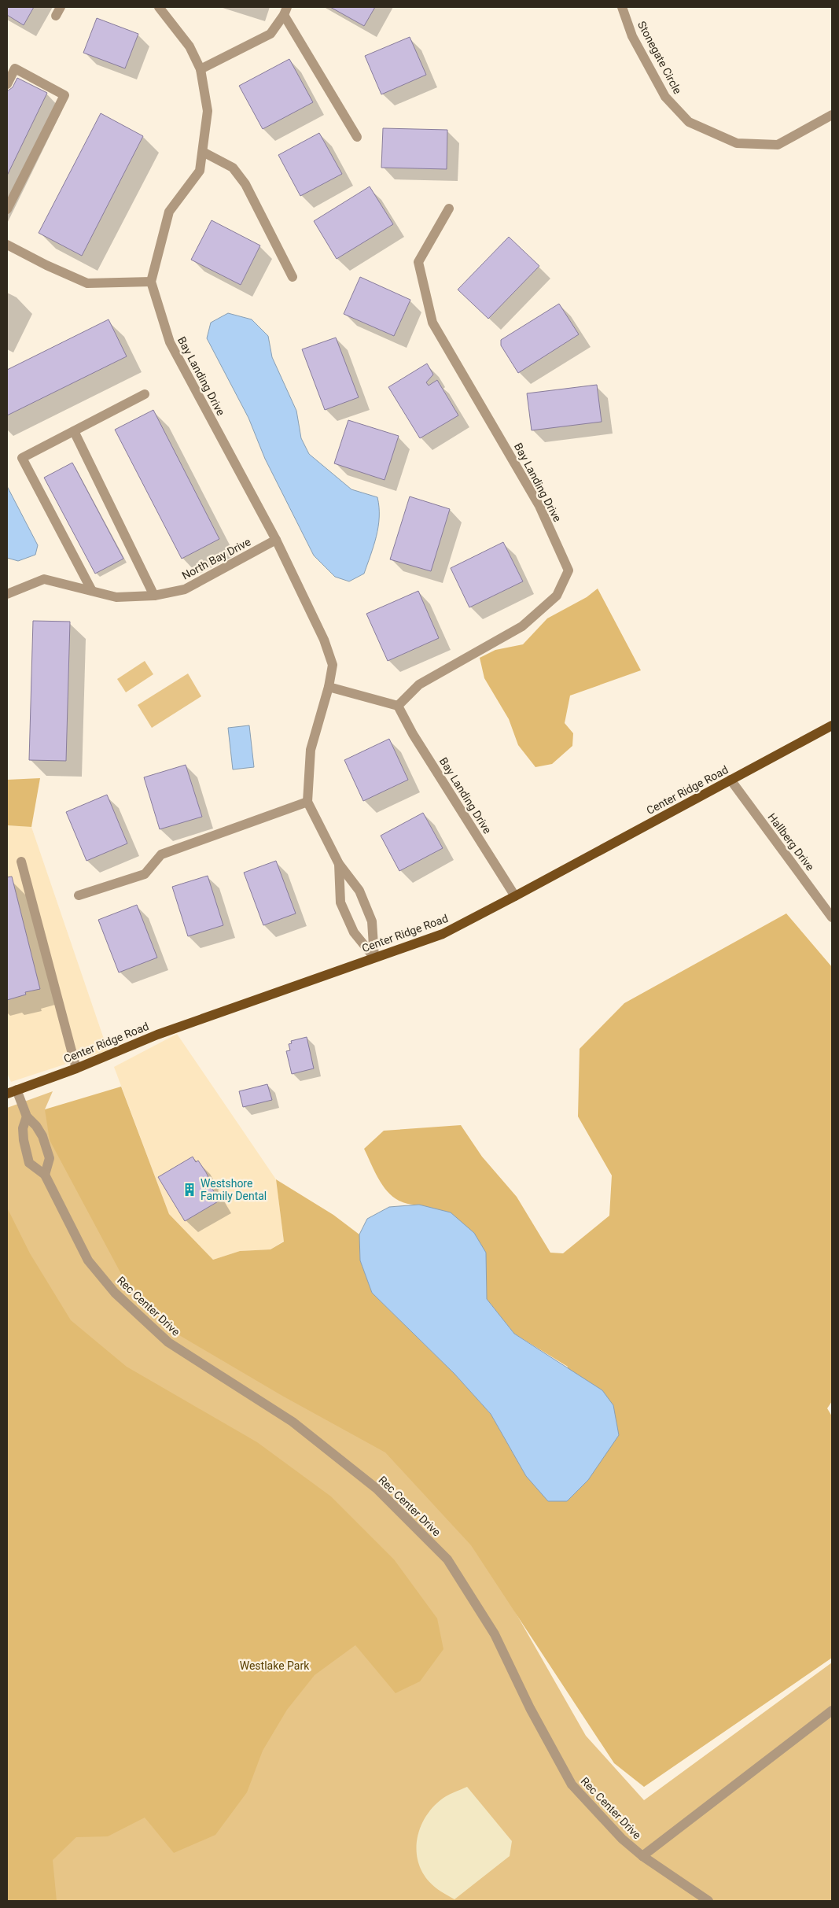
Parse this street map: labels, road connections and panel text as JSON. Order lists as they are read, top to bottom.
{
  "streets": {
    "main road": ["Center Ridge Road"],
    "street": [
      "Stonegate Circle",
      "Bay Landing Drive",
      "North Bay Drive",
      "Hallberg Drive",
      "Rec Center Drive"
    ]
  },
  "crossings": [
    ["Bay Landing Drive", "North Bay Drive"],
    ["Bay Landing Drive", "Center Ridge Road"],
    ["Center Ridge Road", "Hallberg Drive"]
  ],
  "parks": ["Westlake Park"],
  "places": {
    "building": ["Westshore Family Dental"]
  }
}
